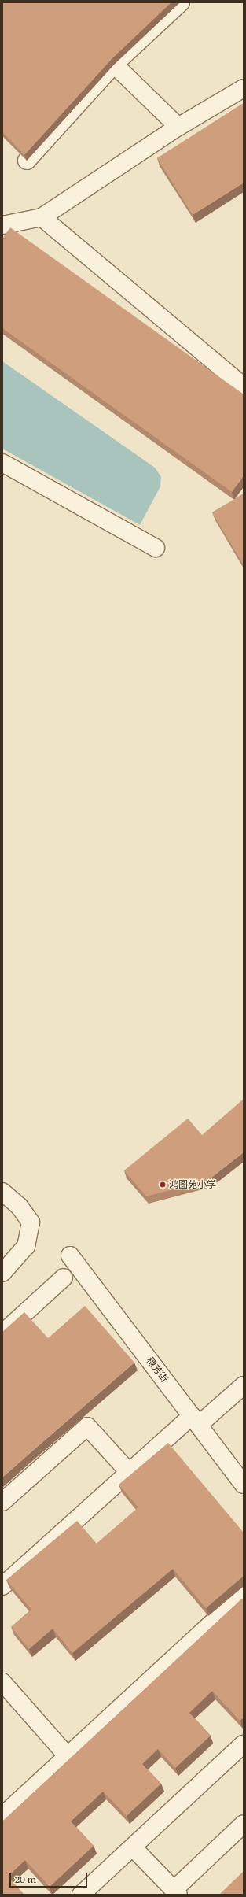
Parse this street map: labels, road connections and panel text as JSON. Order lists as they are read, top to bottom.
{
  "streets": {
    "street": ["穗芳街"]
  },
  "places": ["鸿图苑小学"],
  "scale_bar": "20 m"
}
